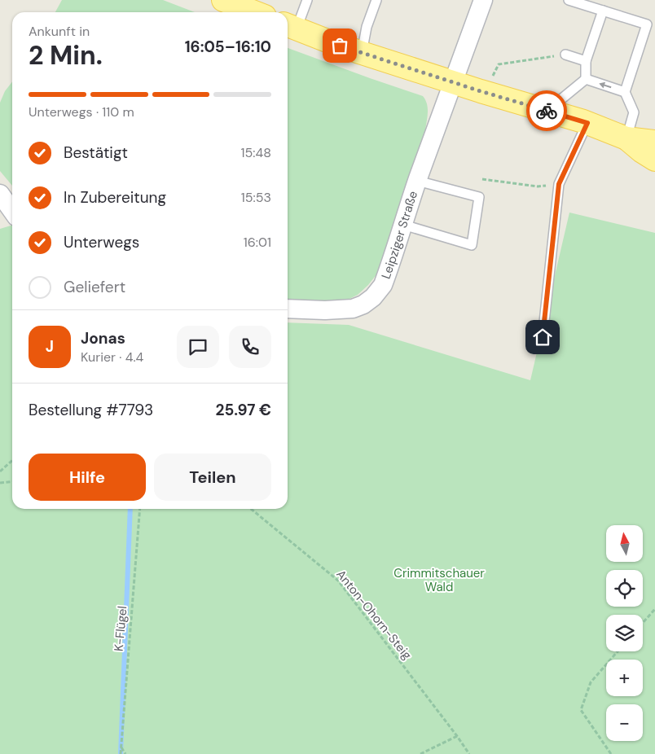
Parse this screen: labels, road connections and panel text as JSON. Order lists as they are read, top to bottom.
{
  "streets": {
    "street": ["Leipziger Straße"],
    "path": ["Anton-Ohorn-Steig", "K-Flügel"]
  },
  "parks": ["Crimmitschauer Wald"],
  "north": "top",
  "page": {
    "heading": ["2 Min.", "Ankunft in", "16:05–16:10"],
    "panel": [
      "Jonas",
      "Kurier · 4.4",
      "Bestellung #7793",
      "25.97 €"
    ],
    "bar": "Unterwegs · 110 m",
    "list": [
      ["Bestätigt", "15:48"],
      ["In Zubereitung", "15:53"],
      ["Unterwegs", "16:01"],
      "Geliefert"
    ],
    "round": "J",
    "buttons": ["Hilfe", "Teilen"],
    "map_buttons": ["+", "−"]
  }
}
